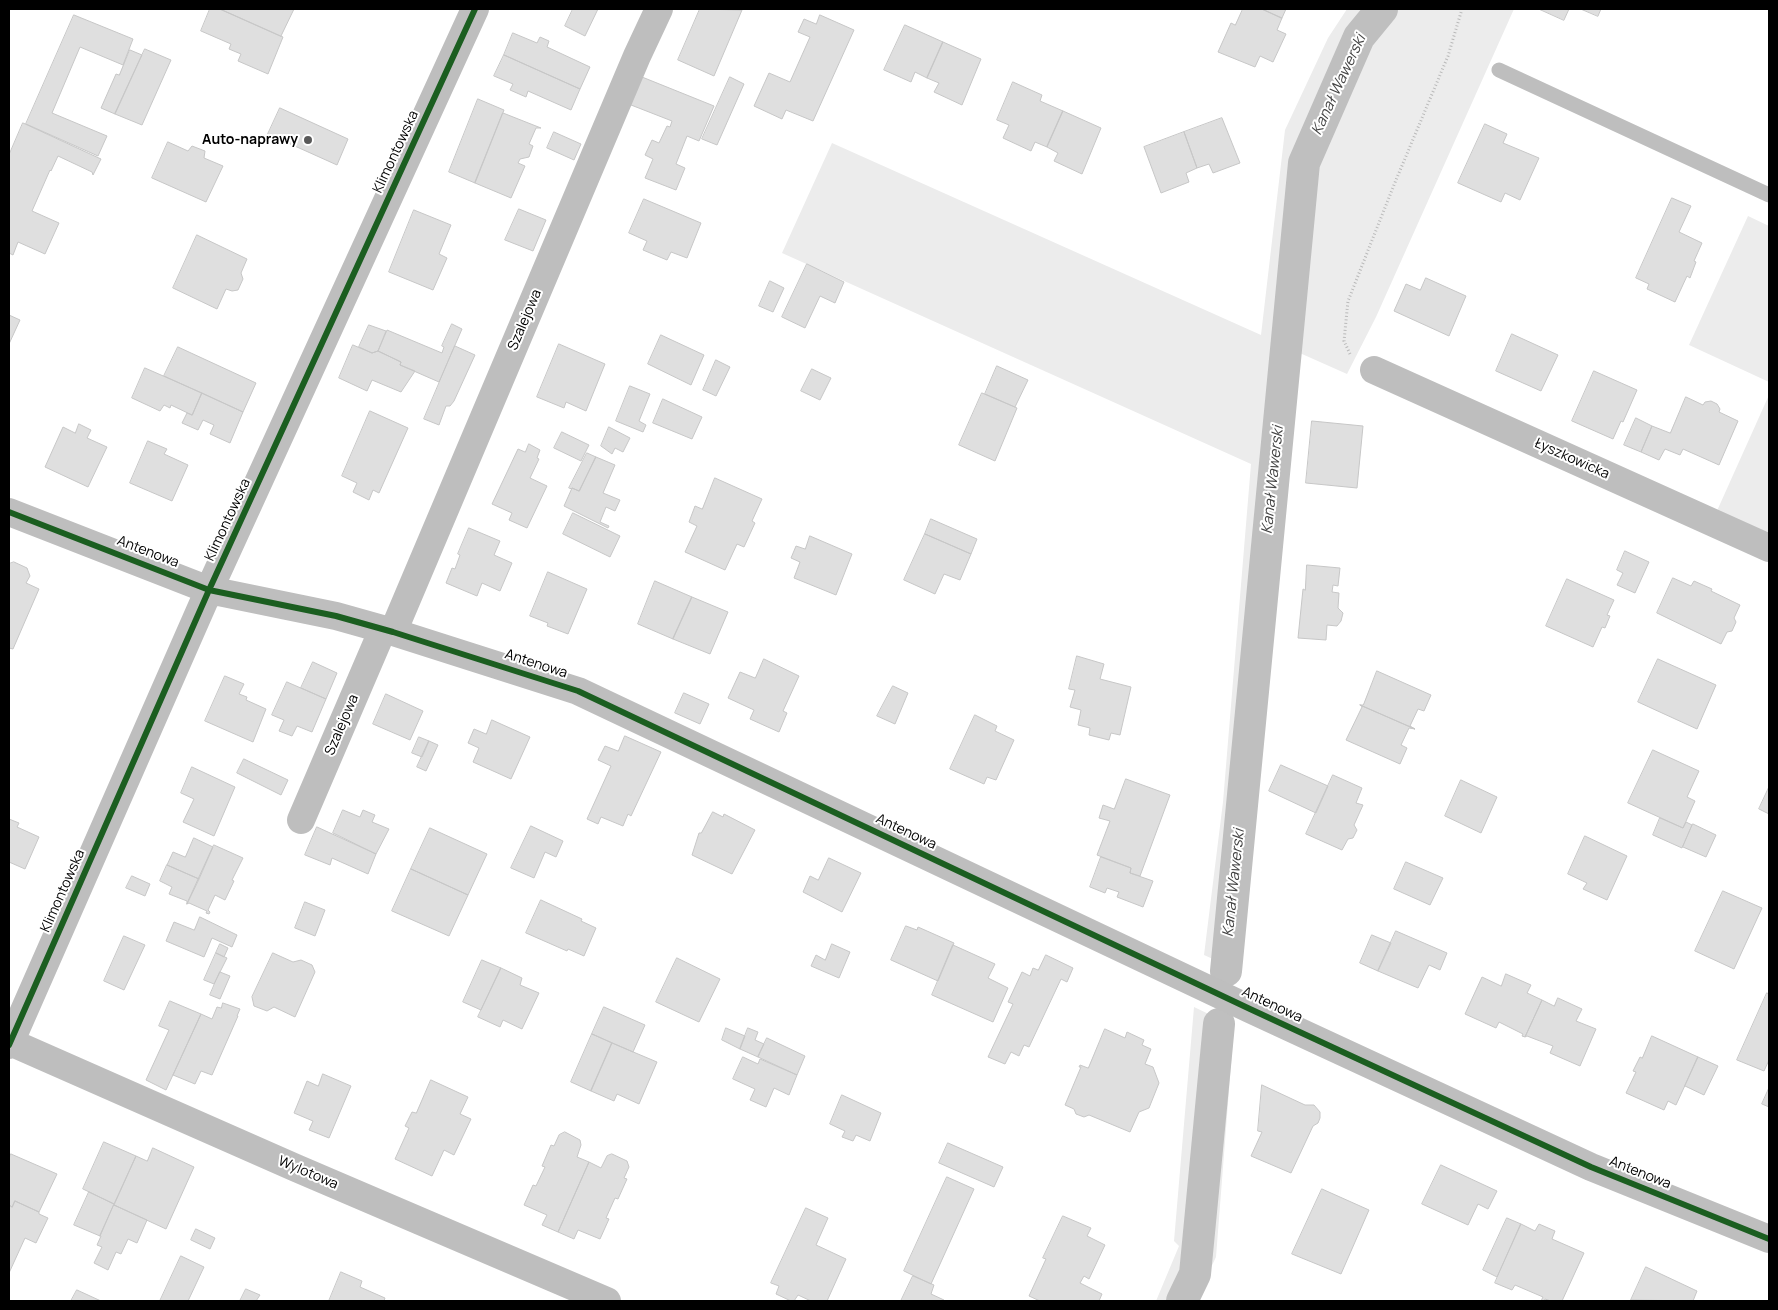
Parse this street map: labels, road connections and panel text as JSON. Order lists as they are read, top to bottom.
{
  "streets": {
    "street": [
      "Klimontowska",
      "Szalejowa",
      "Łyszkowicka",
      "Antenowa",
      "Wylotowa"
    ]
  },
  "crossings": [
    ["Klimontowska", "Antenowa"],
    ["Klimontowska", "Wylotowa"],
    ["Szalejowa", "Antenowa"]
  ],
  "water": ["Kanał Wawerski"],
  "places": ["Auto-naprawy"]
}
